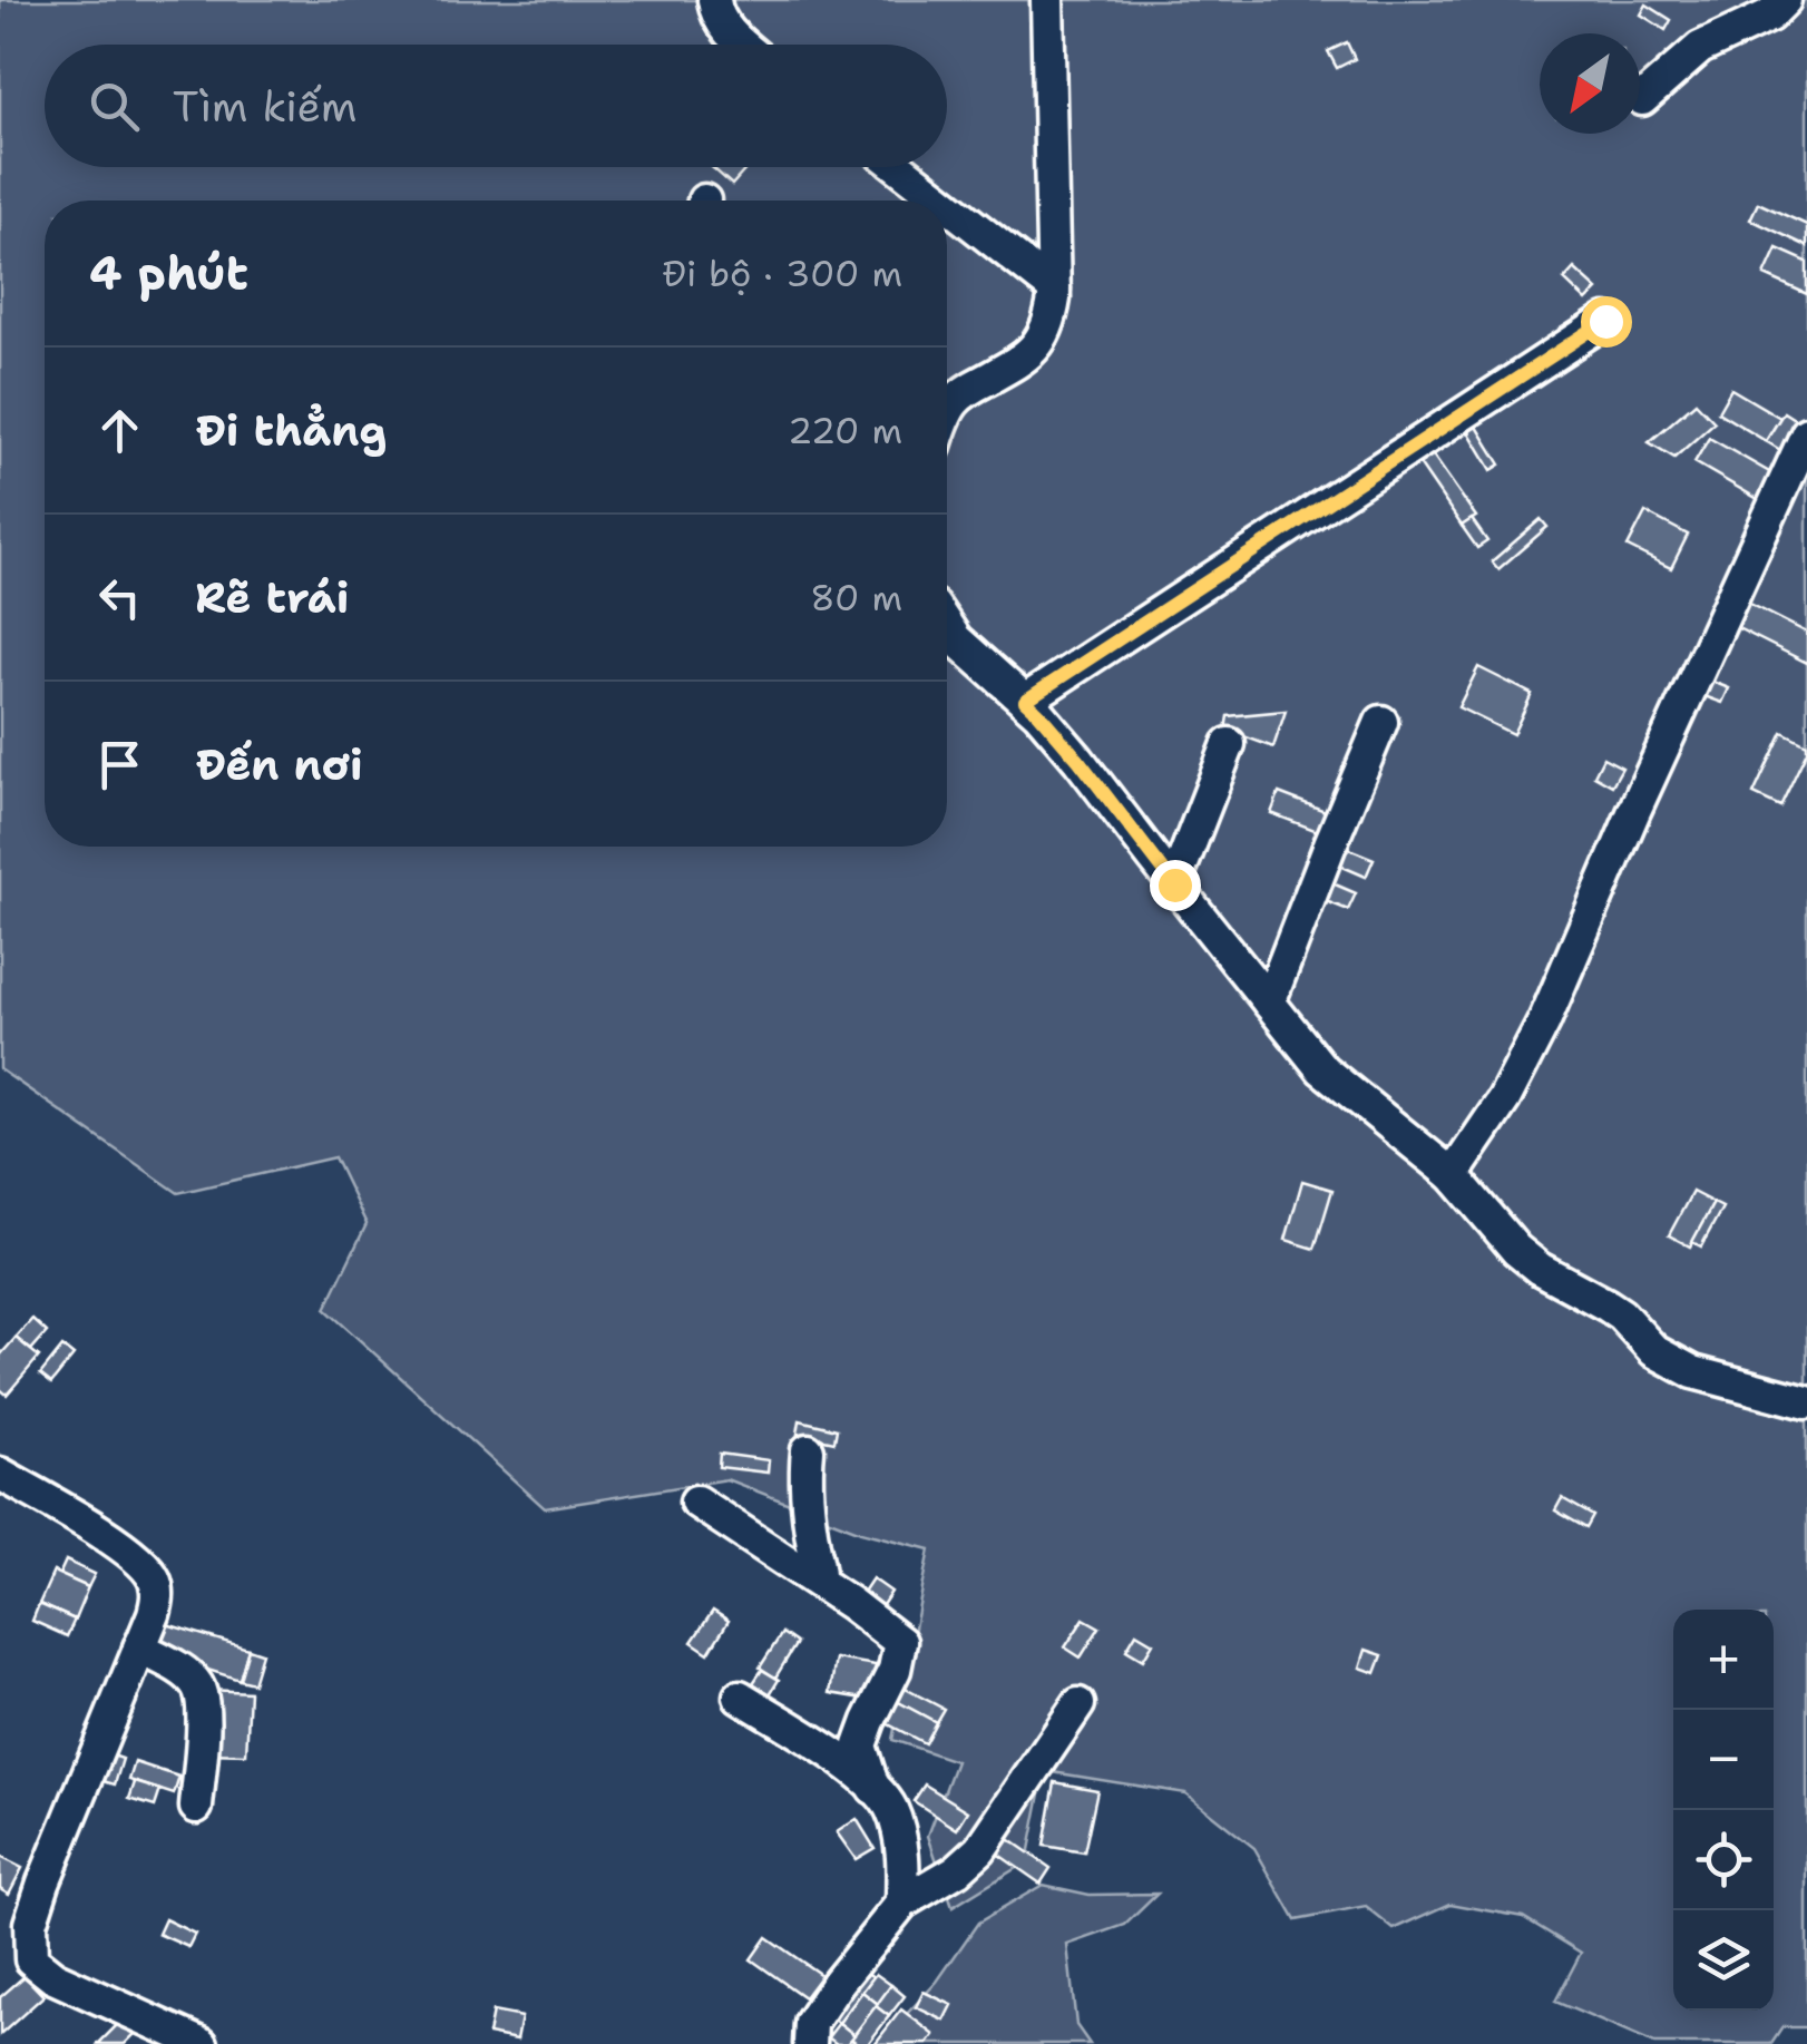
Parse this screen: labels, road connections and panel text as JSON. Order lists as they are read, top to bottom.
{
  "north": "bottom left",
  "page": {
    "search": "Tìm kiếm",
    "heading": ["4 phút", "Đi bộ · 300 m"],
    "list": [
      ["Đi thẳng", "220 m"],
      ["Rẽ trái", "80 m"],
      "Đến nơi"
    ],
    "map_buttons": ["+", "−"]
  }
}
